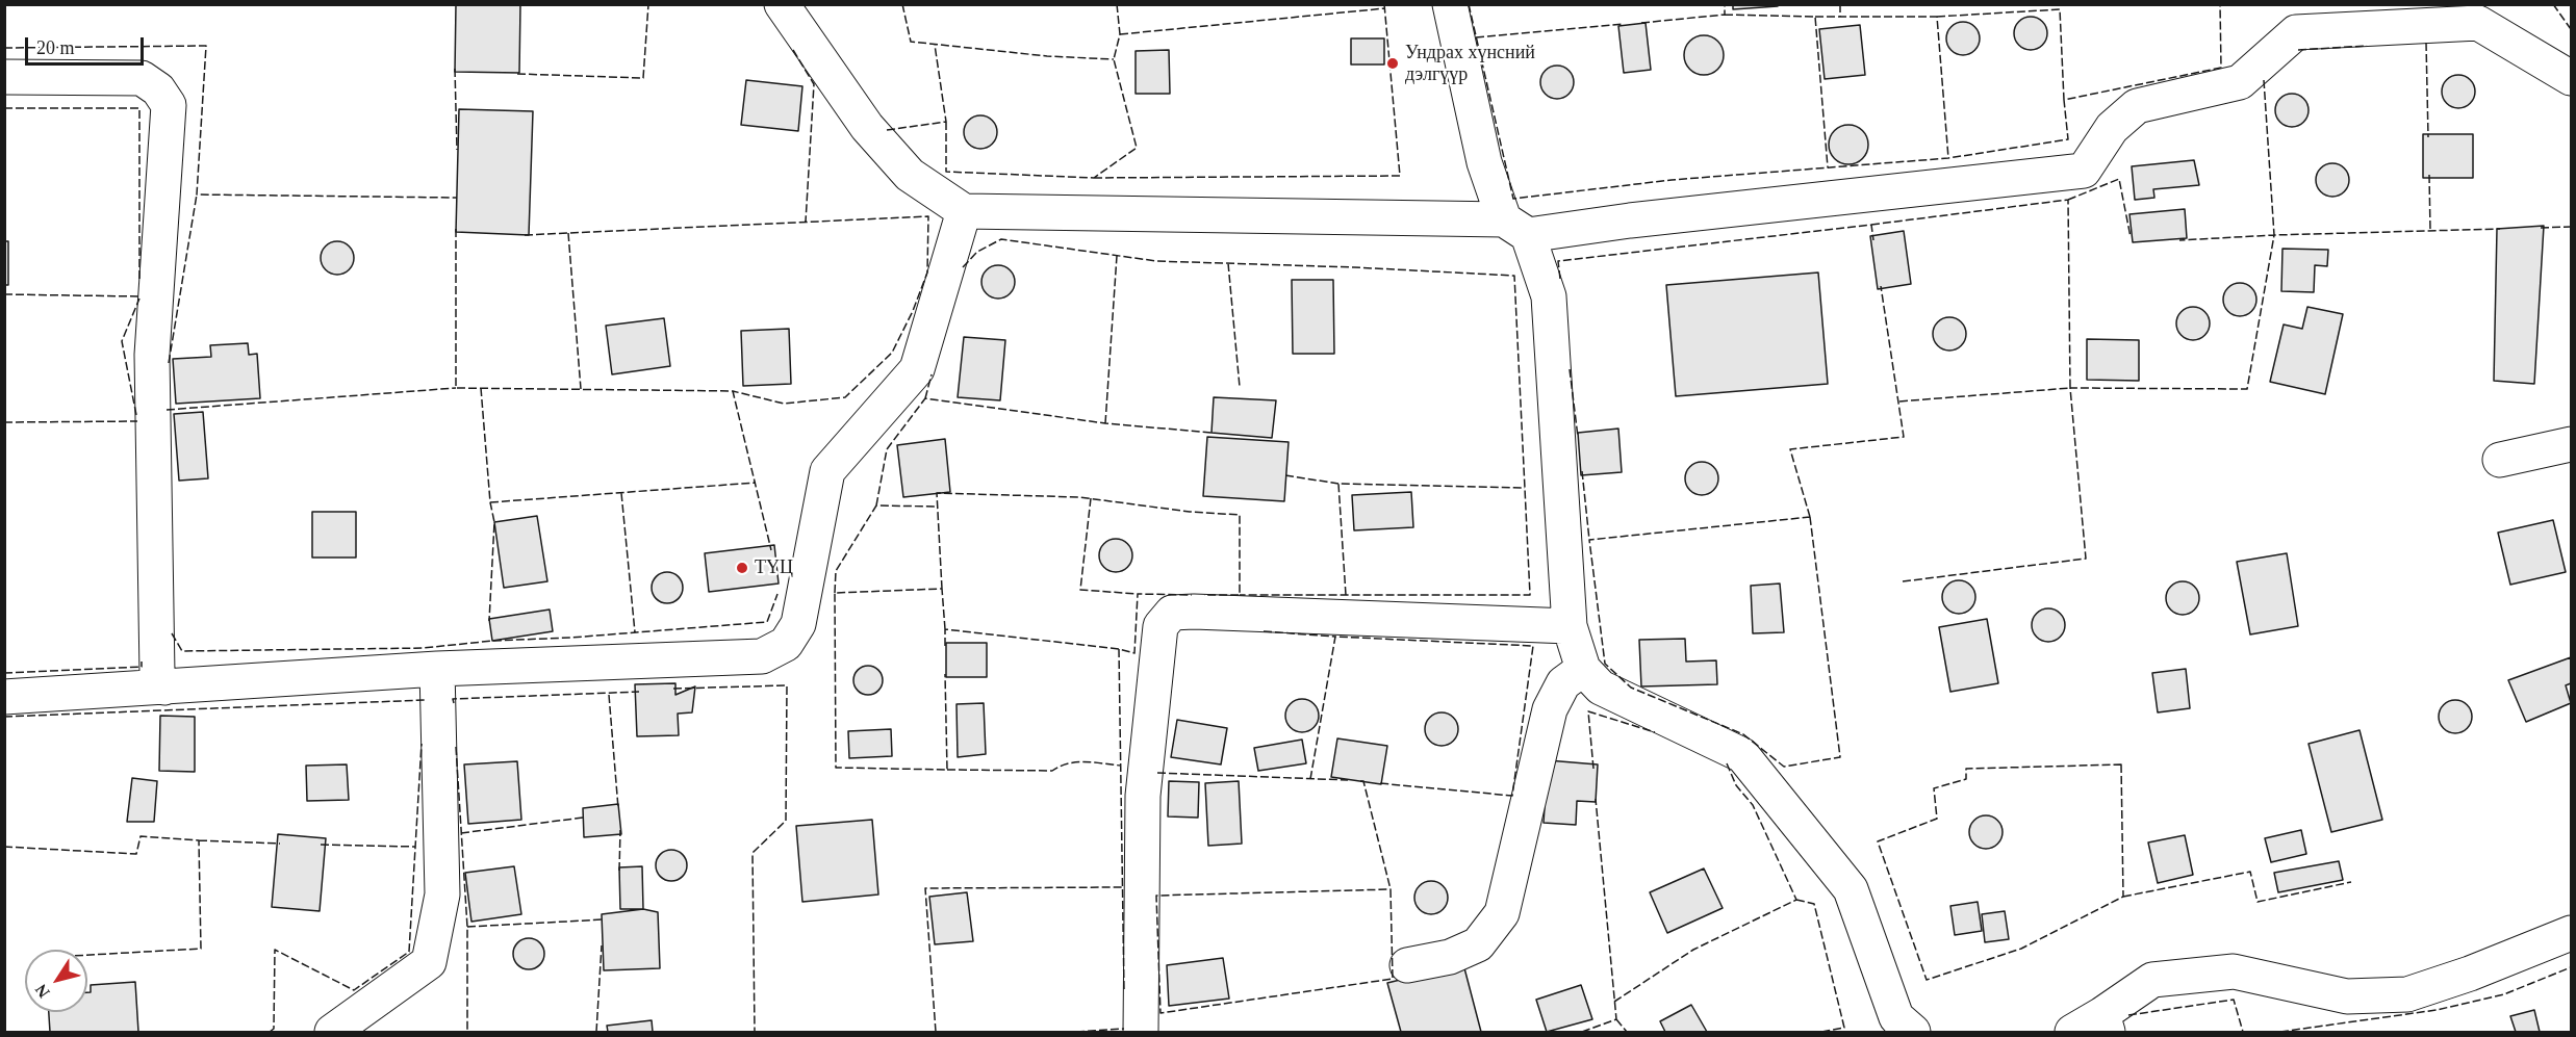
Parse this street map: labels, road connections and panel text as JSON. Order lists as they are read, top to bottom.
{
  "places": ["Ундрах хүнсний дэлгүүр", "ТҮЦ"],
  "scale_bar": "20 m",
  "north": "bottom left"
}
